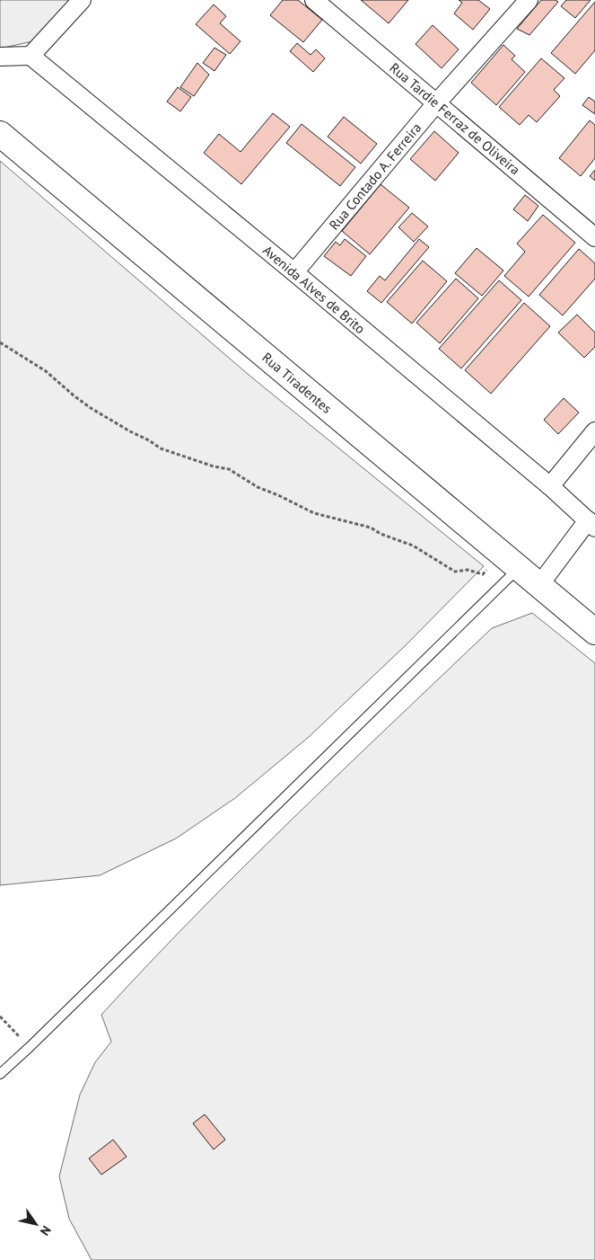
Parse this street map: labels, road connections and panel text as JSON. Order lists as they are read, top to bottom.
{
  "streets": {
    "main road": ["Rua Tiradentes"],
    "street": ["Rua Tardie Ferraz de Oliveira", "Rua Contado A. Ferreira", "Avenida Alves de Brito"]
  },
  "crossings": [
    ["Rua Tardie Ferraz de Oliveira", "Rua Contado A. Ferreira"],
    ["Rua Contado A. Ferreira", "Avenida Alves de Brito"]
  ],
  "north": "bottom right"
}
